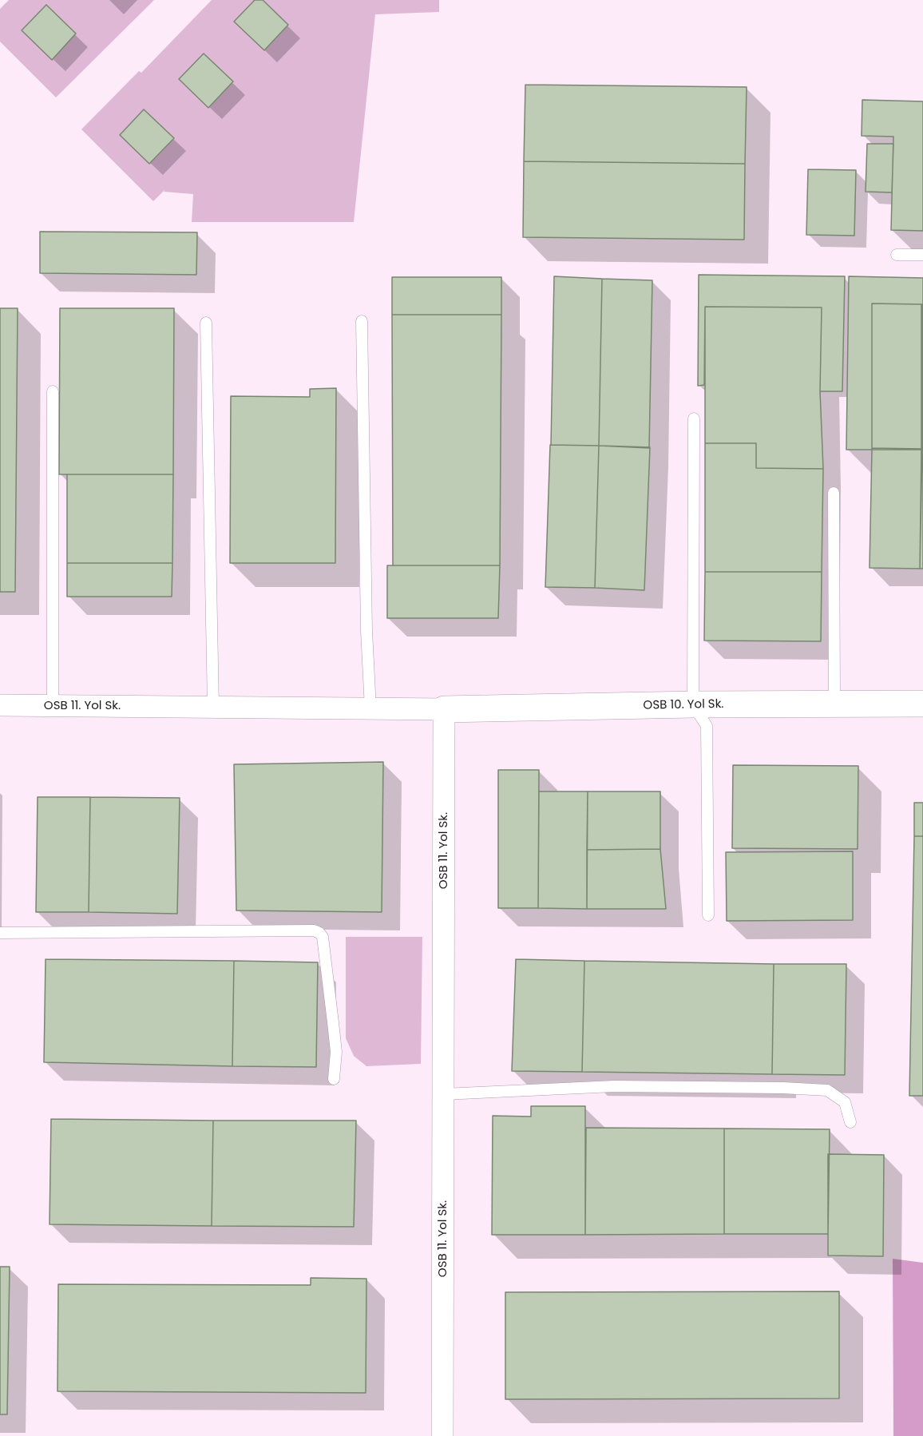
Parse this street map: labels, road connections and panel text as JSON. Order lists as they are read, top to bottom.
{
  "streets": {
    "street": ["OSB 10. Yol Sk.", "OSB 11. Yol Sk."]
  },
  "crossings": [
    ["OSB 10. Yol Sk.", "OSB 11. Yol Sk."]
  ]
}
